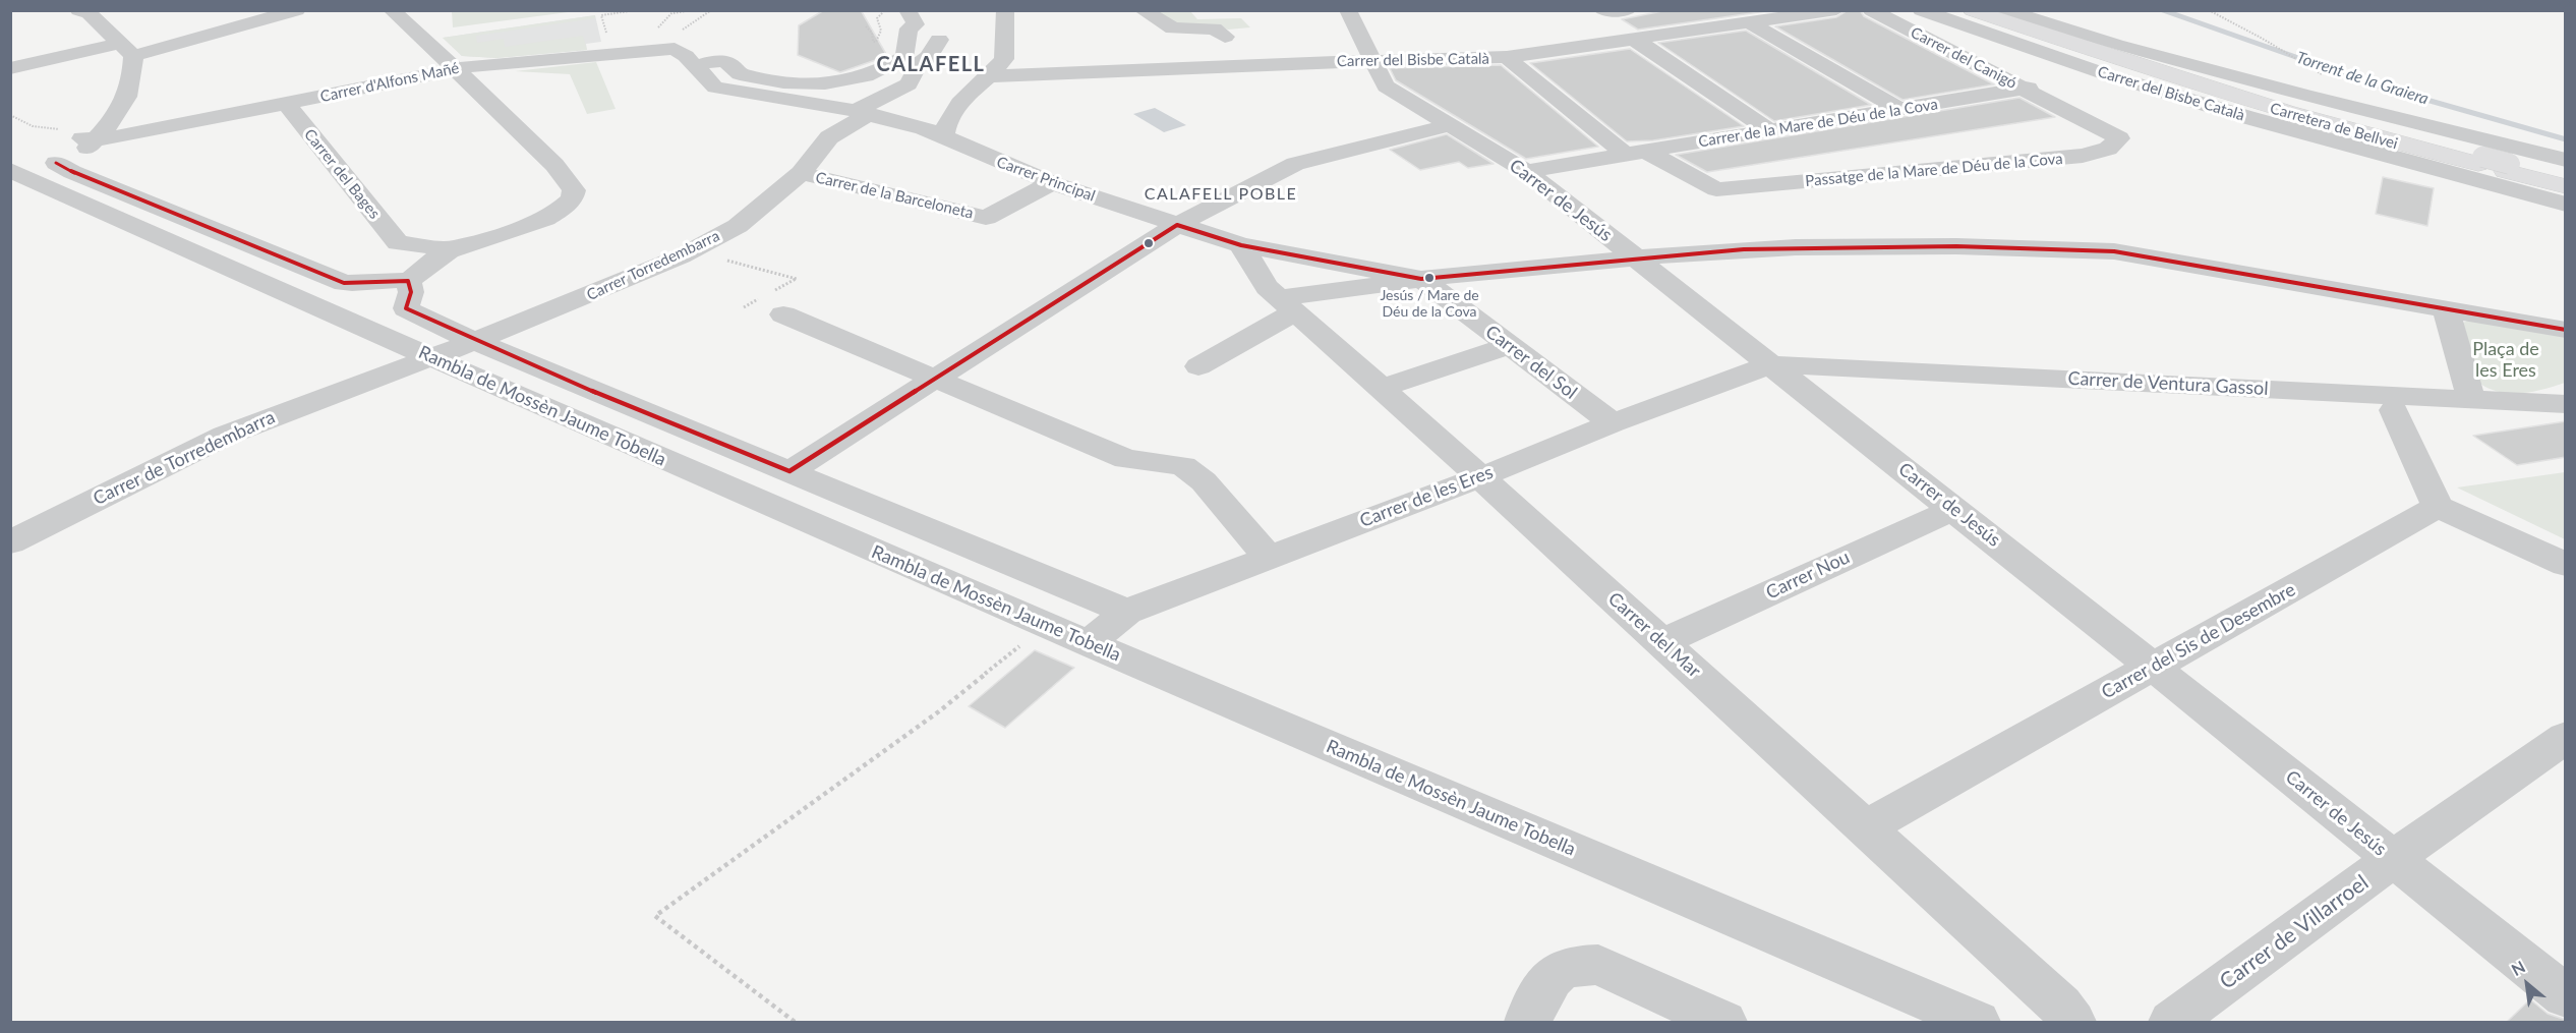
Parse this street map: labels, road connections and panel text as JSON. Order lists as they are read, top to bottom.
{
  "streets": {
    "main road": ["Carretera de Bellvei"],
    "street": [
      "Carrer del Canigó",
      "Carrer del Bisbe Català",
      "Carrer d'Alfons Mañé",
      "Carrer de la Mare de Déu de la Cova",
      "Passatge de la Mare de Déu de la Cova",
      "Carrer del Bages",
      "Carrer Principal",
      "Carrer de la Barceloneta",
      "Carrer de Jesús",
      "Carrer Torredembarra",
      "Carrer del Sol",
      "Carrer de Ventura Gassol",
      "Rambla de Mossèn Jaume Tobella",
      "Carrer de Torredembarra",
      "Carrer de les Eres",
      "Carrer Nou",
      "Carrer del Mar",
      "Carrer del Sis de Desembre",
      "Carrer de Villarroel"
    ]
  },
  "crossings": [
    ["Carrer del Canigó", "Carrer de la Mare de Déu de la Cova"],
    ["Carrer del Canigó", "Passatge de la Mare de Déu de la Cova"],
    ["Carrer del Bisbe Català", "Carrer de la Mare de Déu de la Cova"],
    ["Carrer del Bisbe Català", "Carretera de Bellvei"],
    ["Carrer del Bisbe Català", "Carrer de Jesús"],
    ["Carrer d'Alfons Mañé", "Carrer del Bages"],
    ["Carrer d'Alfons Mañé", "Carrer Principal"],
    ["Carrer d'Alfons Mañé", "Rambla de Mossèn Jaume Tobella"],
    ["Carrer de la Mare de Déu de la Cova", "Carretera de Bellvei"],
    ["Carrer de la Mare de Déu de la Cova", "Passatge de la Mare de Déu de la Cova"],
    ["Carrer de la Mare de Déu de la Cova", "Carrer de Jesús"],
    ["Carrer Principal", "Carrer de la Barceloneta"],
    ["Carrer Principal", "Carrer Torredembarra"],
    ["Carrer Principal", "Carrer del Sol"],
    ["Carrer Principal", "Carrer del Mar"],
    ["Carrer de la Barceloneta", "Carrer Torredembarra"],
    ["Carrer de Jesús", "Carrer de Ventura Gassol"],
    ["Carrer de Jesús", "Carrer de les Eres"],
    ["Carrer de Jesús", "Carrer Nou"],
    ["Carrer de Jesús", "Carrer del Sis de Desembre"],
    ["Carrer de Jesús", "Carrer de Villarroel"],
    ["Carrer Torredembarra", "Rambla de Mossèn Jaume Tobella"],
    ["Carrer Torredembarra", "Carrer de Torredembarra"],
    ["Carrer del Sol", "Carrer de les Eres"],
    ["Carrer de Ventura Gassol", "Carrer de les Eres"],
    ["Rambla de Mossèn Jaume Tobella", "Carrer de Torredembarra"],
    ["Rambla de Mossèn Jaume Tobella", "Carrer de les Eres"],
    ["Carrer de les Eres", "Carrer del Mar"],
    ["Carrer Nou", "Carrer del Mar"],
    ["Carrer del Mar", "Carrer del Sis de Desembre"]
  ],
  "districts": ["CALAFELL", "CALAFELL POBLE"],
  "water": ["Torrent de la Graiera"],
  "parks": ["Plaça de les Eres"],
  "places": ["Jesús / Mare de Déu de la Cova"],
  "north": "top left"
}
